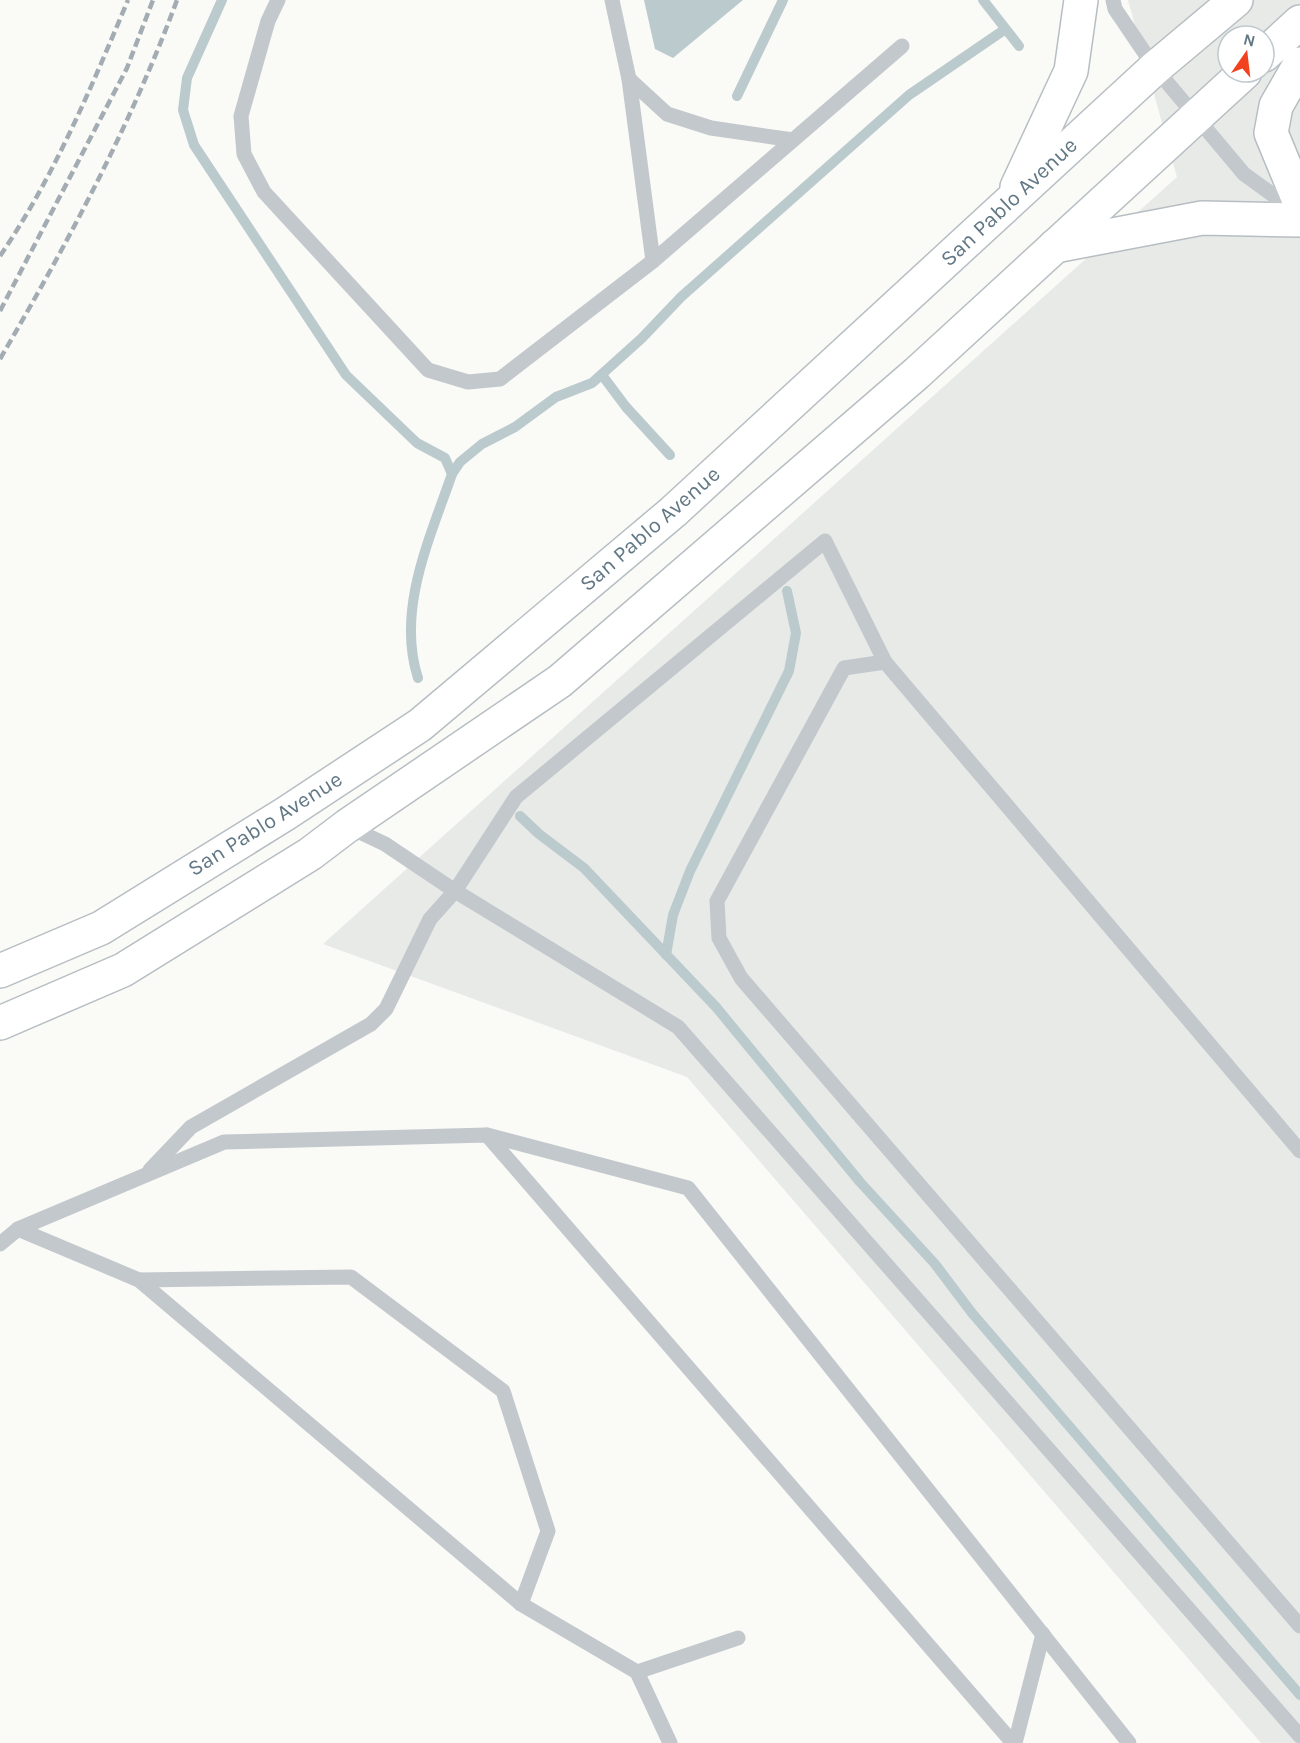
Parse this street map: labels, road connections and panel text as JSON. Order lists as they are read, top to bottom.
{
  "streets": {
    "main road": ["San Pablo Avenue"]
  },
  "north": "top"
}
